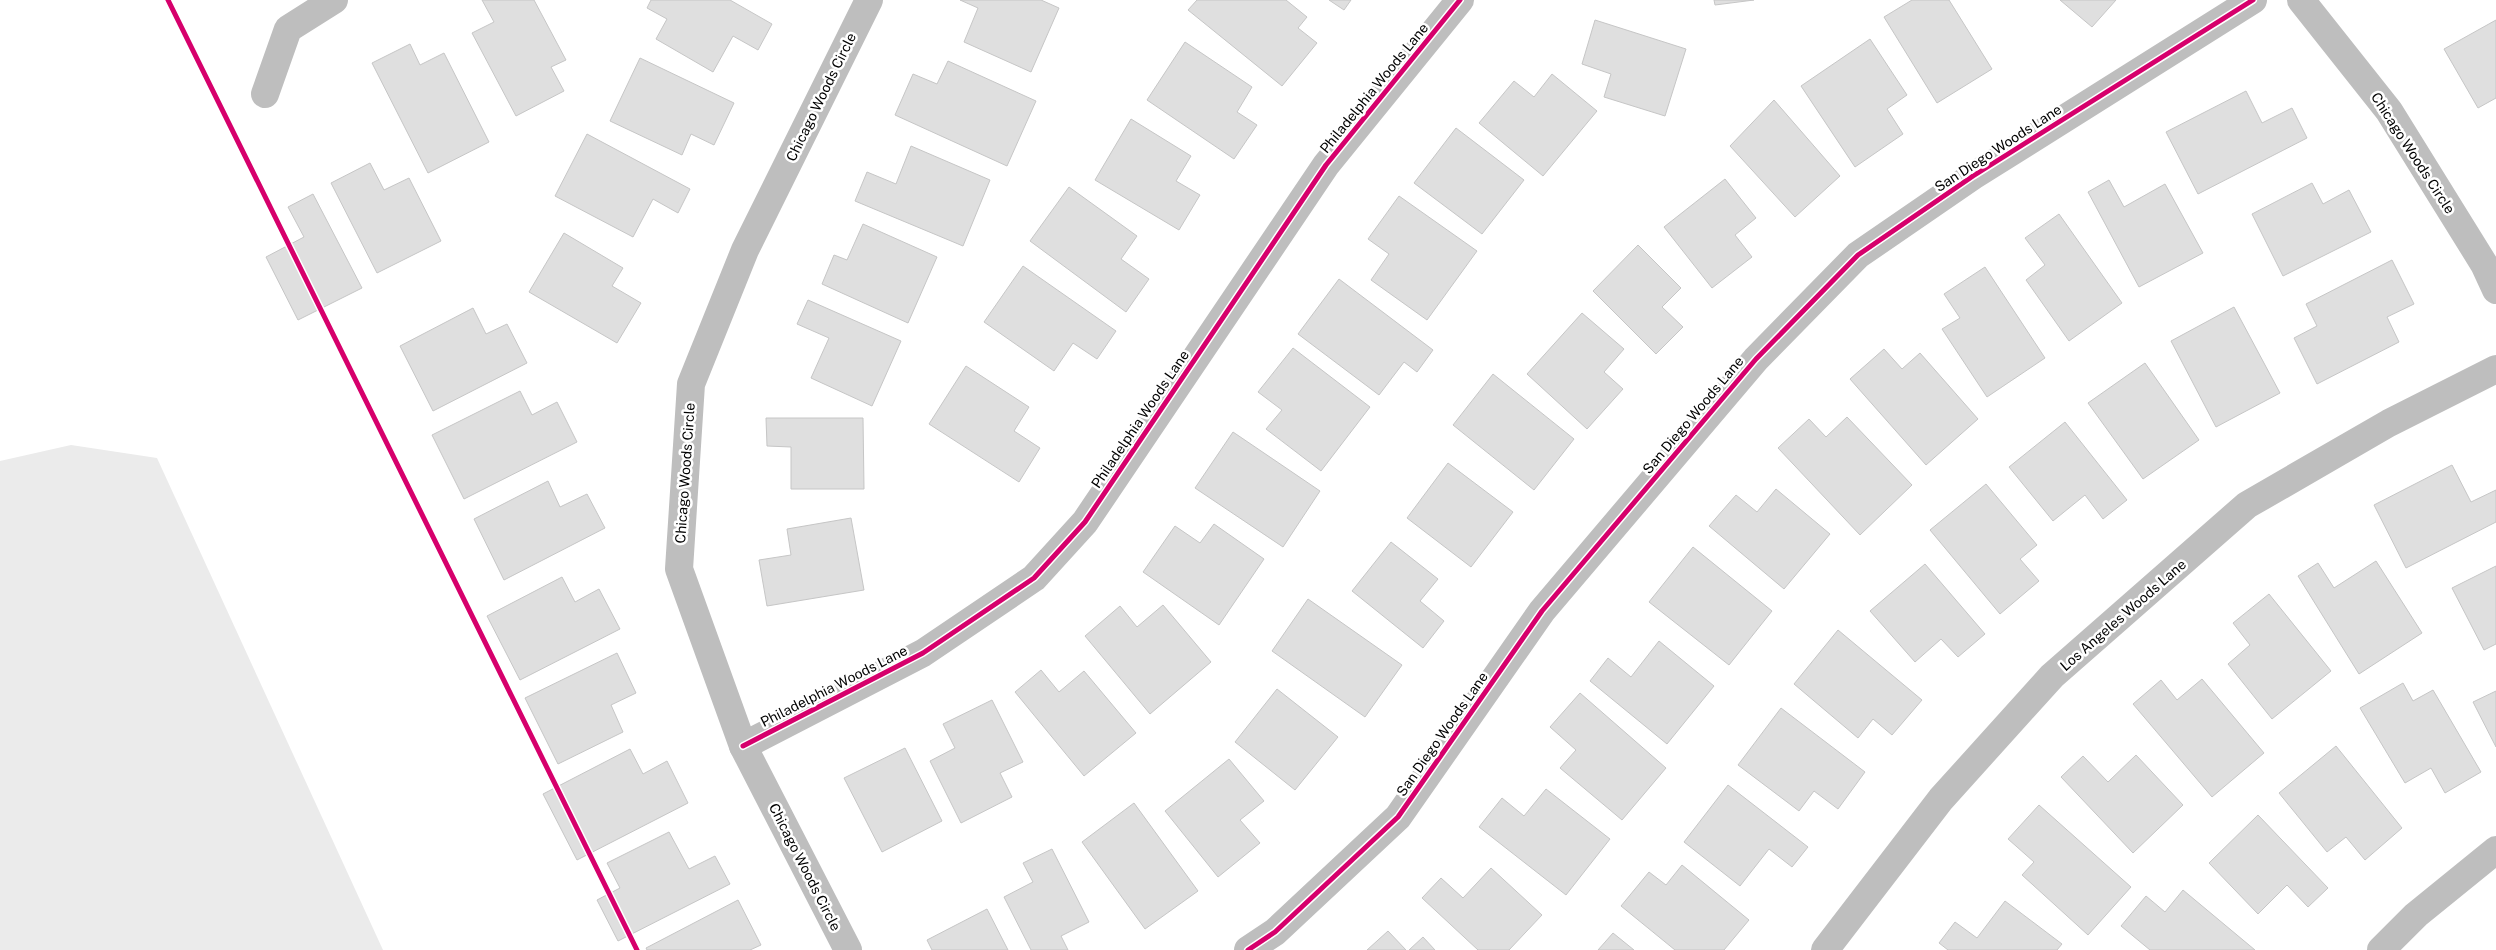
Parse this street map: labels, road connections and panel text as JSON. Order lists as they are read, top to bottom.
{
  "streets": {
    "street": [
      "Philadelphia Woods Lane",
      "Chicago Woods Circle",
      "San Diego Woods Lane",
      "Los Angeles Woods Lane"
    ]
  },
  "crossings": [
    ["Philadelphia Woods Lane", "Chicago Woods Circle"]
  ]
}
